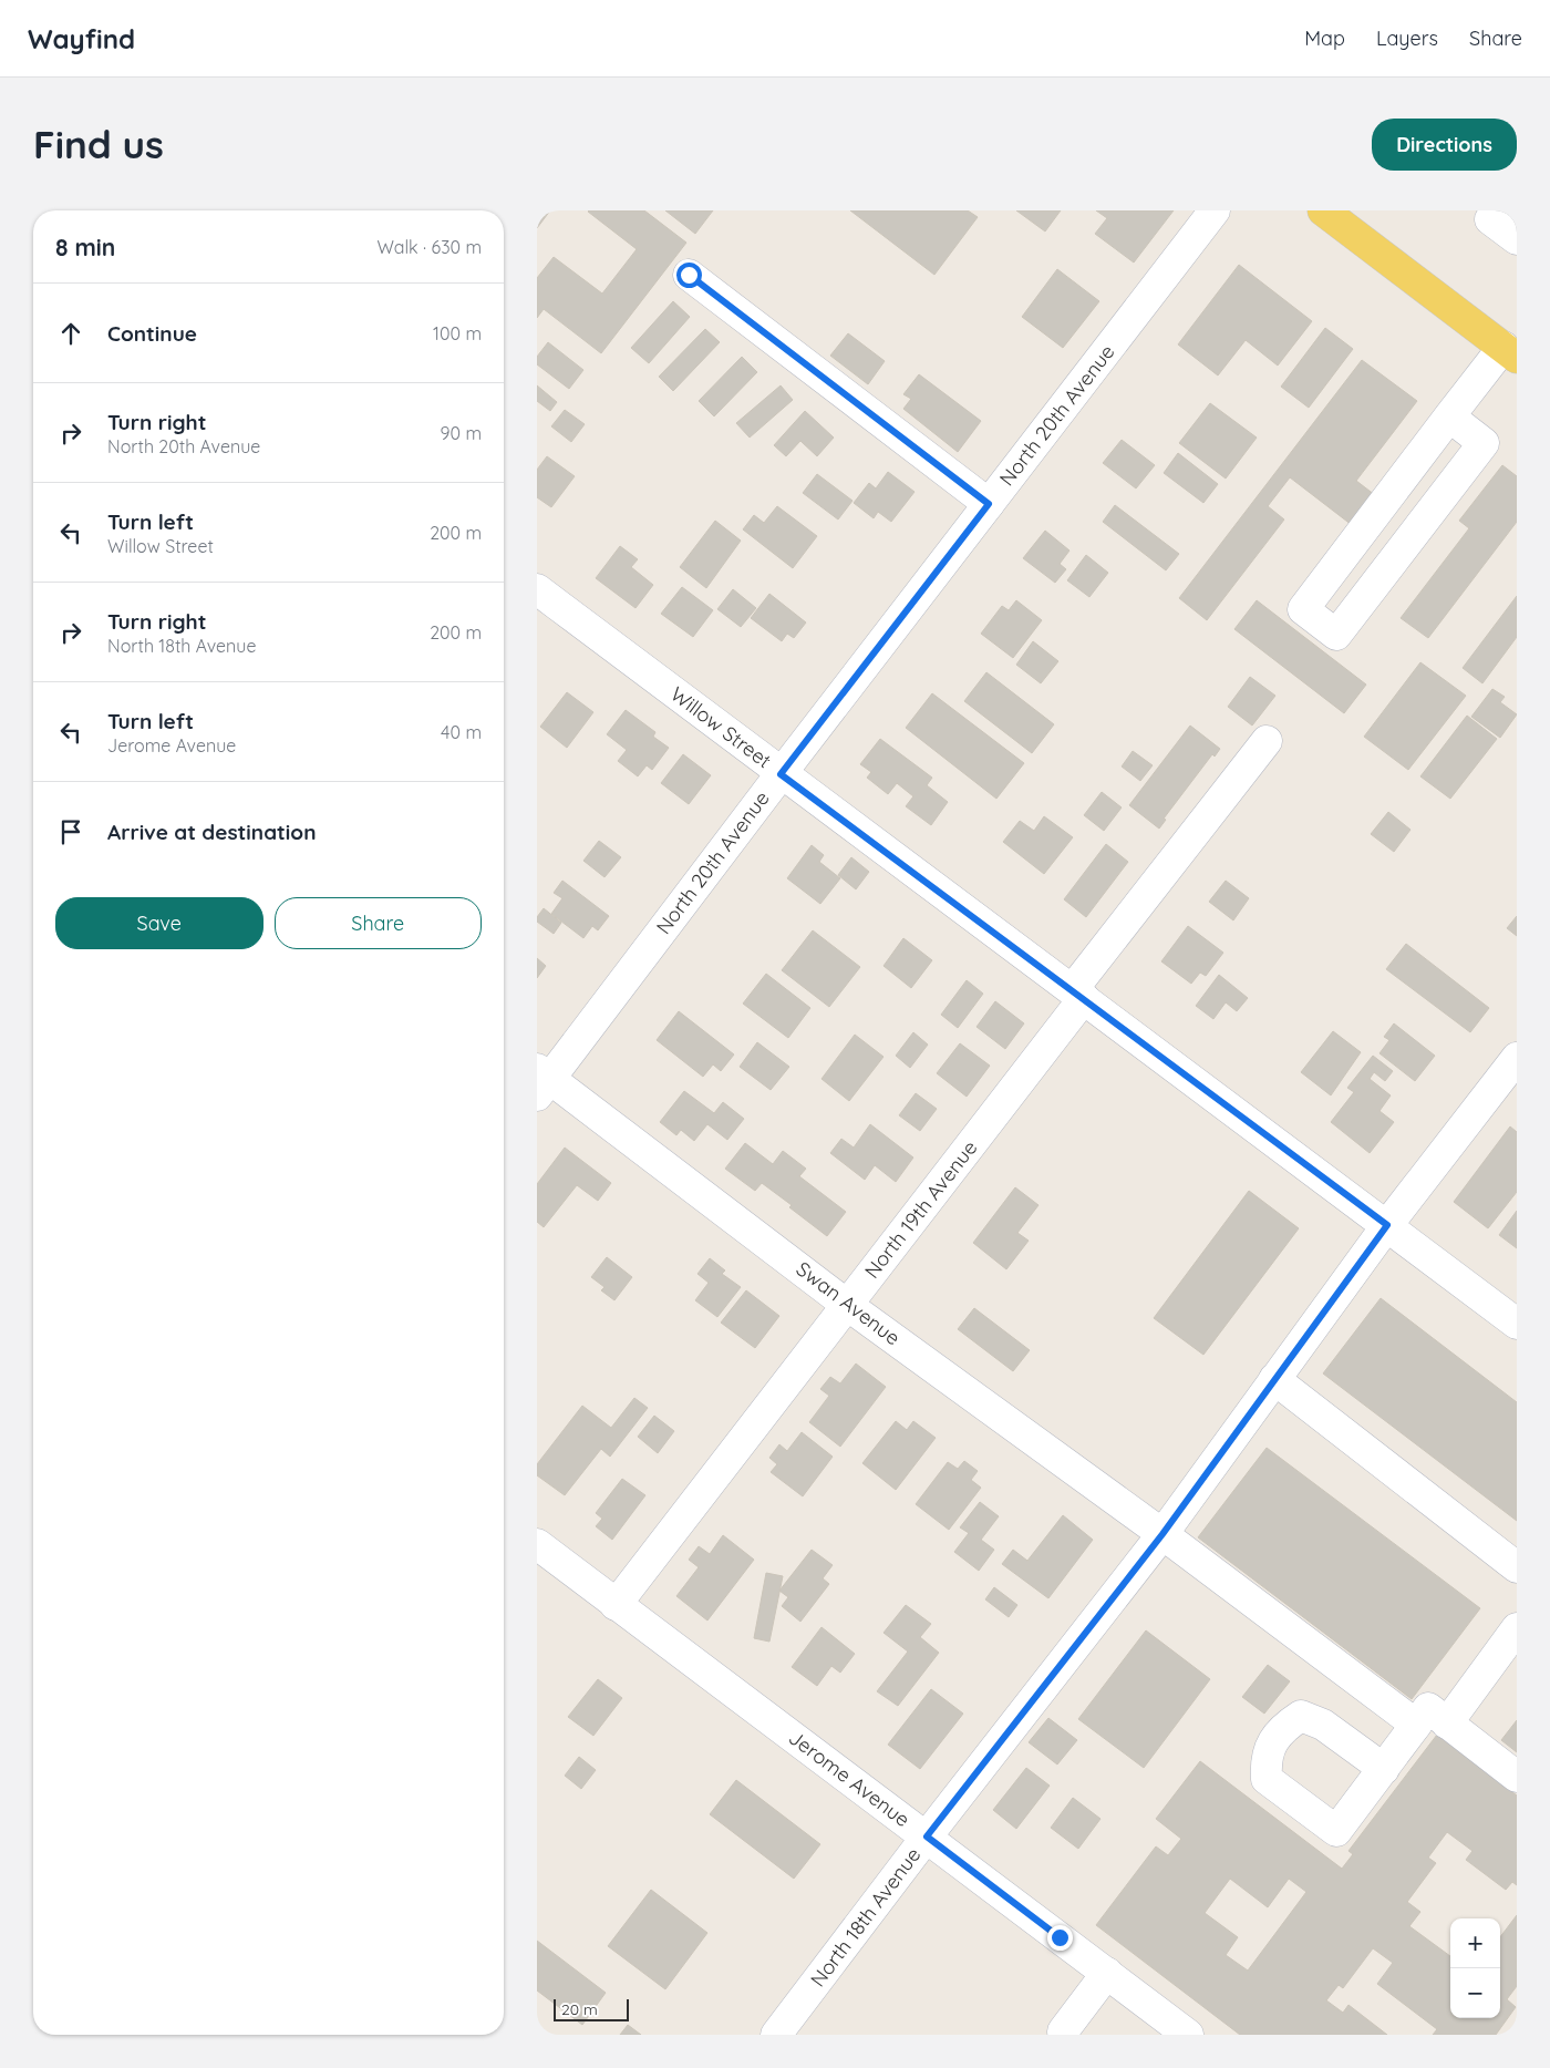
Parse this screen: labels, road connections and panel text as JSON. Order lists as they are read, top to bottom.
{
  "streets": {
    "street": [
      "North 20th Avenue",
      "Willow Street",
      "North 19th Avenue",
      "Swan Avenue",
      "Jerome Avenue",
      "North 18th Avenue"
    ]
  },
  "crossings": [
    ["North 20th Avenue", "Willow Street"],
    ["North 20th Avenue", "Swan Avenue"],
    ["Willow Street", "North 19th Avenue"],
    ["Willow Street", "North 18th Avenue"],
    ["North 19th Avenue", "Swan Avenue"],
    ["North 19th Avenue", "Jerome Avenue"],
    ["Swan Avenue", "North 18th Avenue"],
    ["Jerome Avenue", "North 18th Avenue"]
  ],
  "scale_bar": "20 m",
  "page": {
    "header": "Wayfind",
    "nav": ["Map", "Layers", "Share"],
    "buttons": [
      "Directions",
      ["Save", "Share"]
    ],
    "title": "Find us",
    "heading": ["8 min", "Walk · 630 m"],
    "list": [
      ["Continue", "100 m"],
      ["Turn right", "North 20th Avenue", "90 m"],
      ["Turn left", "Willow Street", "200 m"],
      ["Turn right", "North 18th Avenue", "200 m"],
      ["Turn left", "Jerome Avenue", "40 m"],
      "Arrive at destination"
    ],
    "map_buttons": ["+", "−"],
    "scale": "20 m"
  }
}
